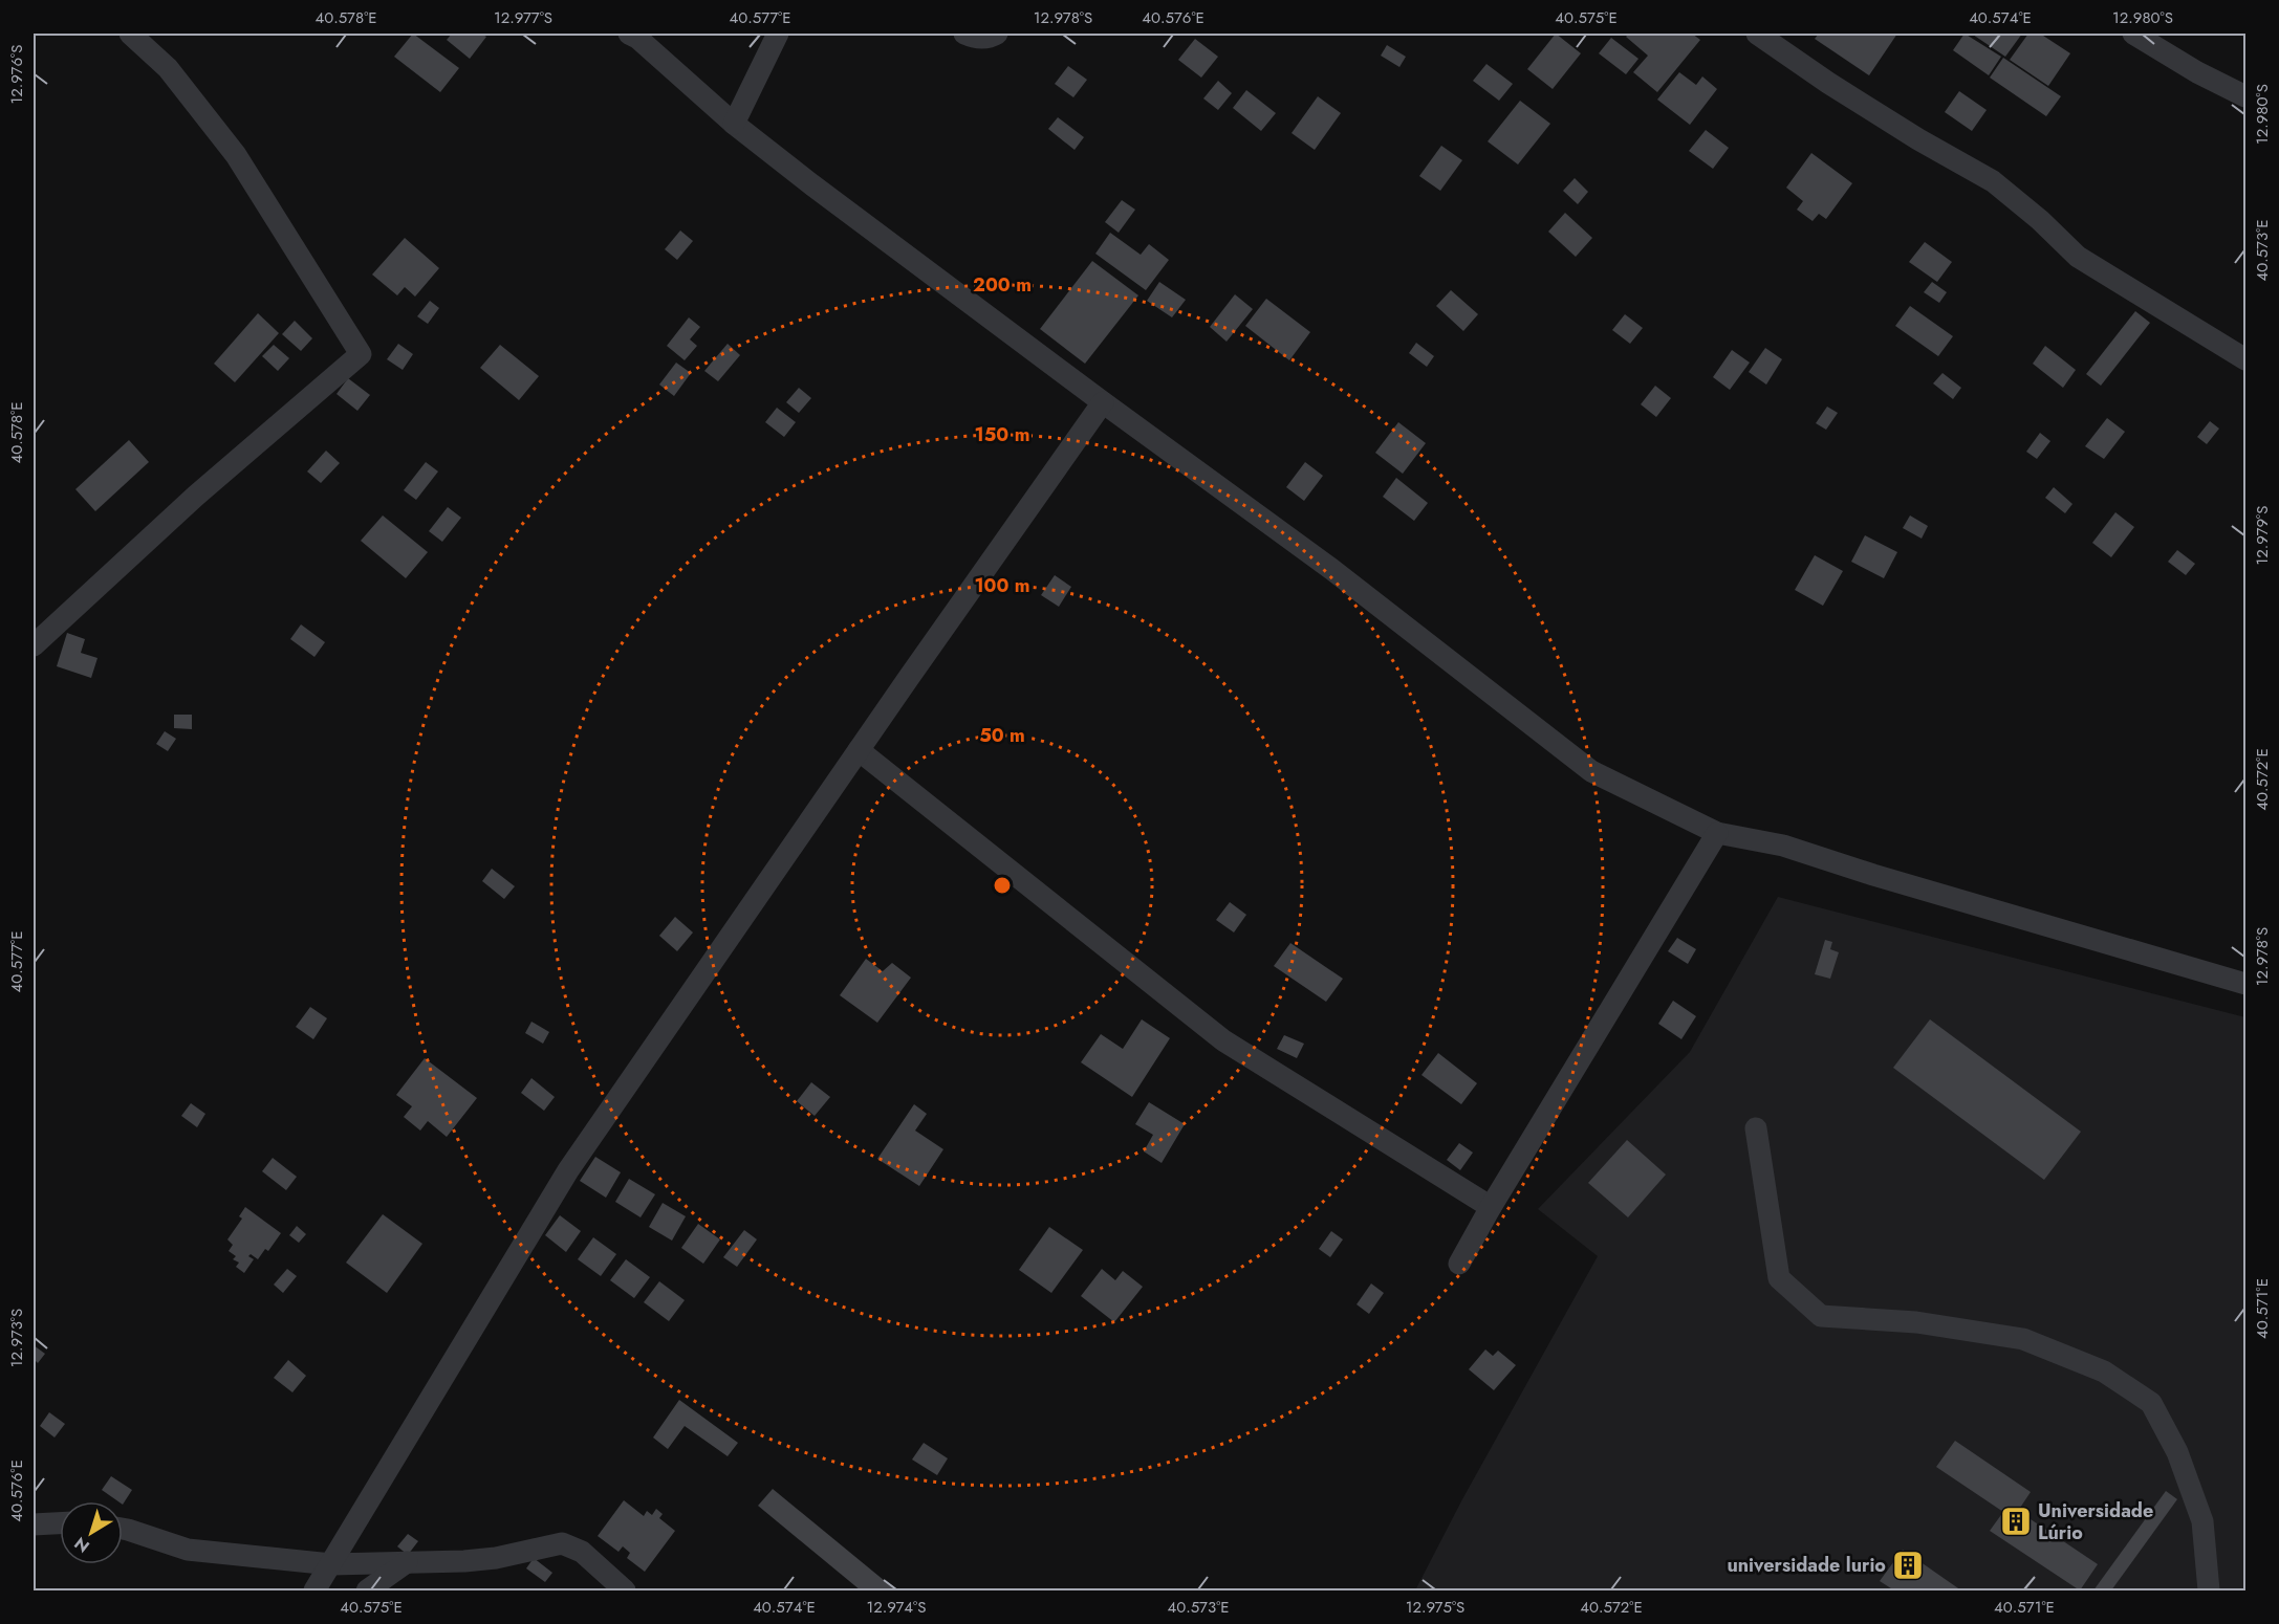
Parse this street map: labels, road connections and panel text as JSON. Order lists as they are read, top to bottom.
{
  "places": {
    "building": ["Universidade Lúrio", "universidade lurio"]
  },
  "north": "bottom left",
  "coordinates": [
    "40.578°E",
    "12.977°S",
    "40.577°E",
    "12.978°S",
    "40.576°E",
    "40.575°E",
    "40.574°E",
    "12.980°S",
    "12.976°S",
    "40.573°E",
    "12.979°S",
    "40.572°E",
    "40.571°E",
    "12.973°S",
    "12.974°S",
    "12.975°S"
  ],
  "rings": [
    "200 m",
    "150 m",
    "100 m",
    "50 m"
  ]
}
